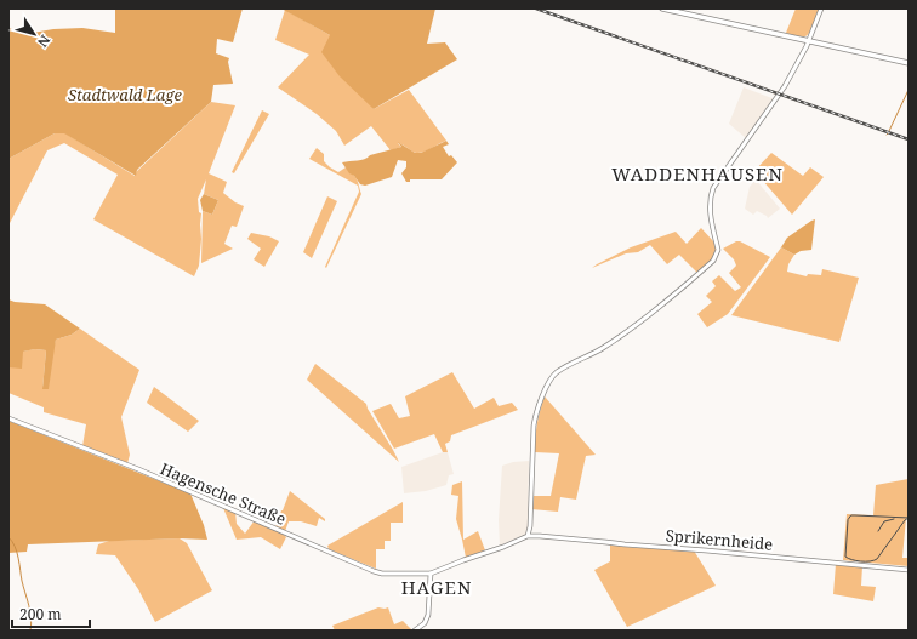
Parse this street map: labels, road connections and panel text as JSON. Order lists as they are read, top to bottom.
{
  "streets": {
    "main road": ["Hagensche Straße", "Sprikernheide"]
  },
  "districts": ["WADDENHAUSEN", "HAGEN"],
  "parks": ["Stadtwald Lage"],
  "scale_bar": "200 m",
  "north": "bottom right"
}
